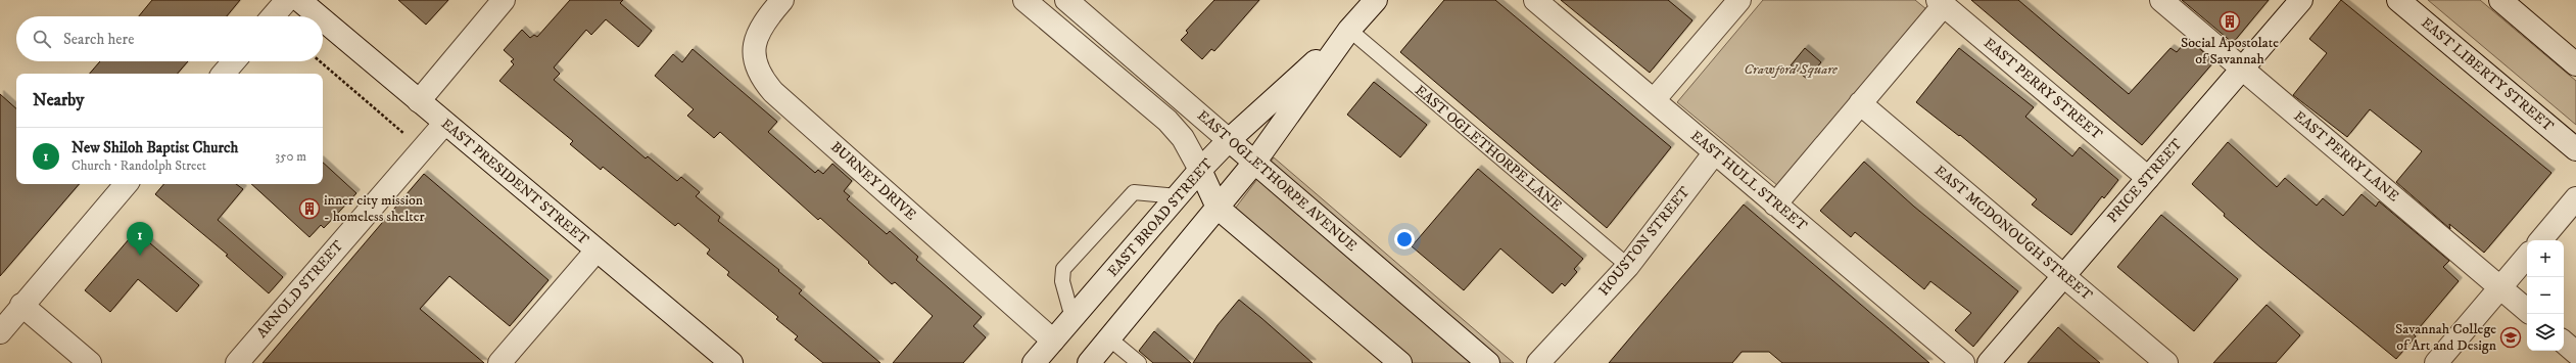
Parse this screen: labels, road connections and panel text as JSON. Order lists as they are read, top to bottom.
{
  "streets": {
    "street": [
      "EAST LIBERTY STREET",
      "EAST PERRY STREET",
      "EAST PERRY LANE",
      "BURNEY DRIVE",
      "EAST OGLETHORPE AVENUE",
      "EAST HULL STREET",
      "PRICE STREET",
      "EAST PRESIDENT STREET",
      "EAST BROAD STREET",
      "EAST MCDONOUGH STREET",
      "HOUSTON STREET",
      "ARNOLD STREET"
    ],
    "lane": ["EAST OGLETHORPE LANE"]
  },
  "crossings": [
    ["EAST PERRY STREET", "PRICE STREET"],
    ["EAST OGLETHORPE LANE", "EAST BROAD STREET"],
    ["EAST OGLETHORPE LANE", "HOUSTON STREET"],
    ["EAST PERRY LANE", "PRICE STREET"],
    ["BURNEY DRIVE", "EAST BROAD STREET"],
    ["EAST OGLETHORPE AVENUE", "EAST BROAD STREET"],
    ["EAST HULL STREET", "HOUSTON STREET"],
    ["PRICE STREET", "EAST MCDONOUGH STREET"],
    ["EAST PRESIDENT STREET", "ARNOLD STREET"]
  ],
  "parks": ["Crawford Square"],
  "places": {
    "building": ["Social Apostolate of Savannah", "inner city mission - homeless shelter"],
    "school or university": ["Savannah College of Art and Design"]
  },
  "page": {
    "search": "Search here",
    "heading": "Nearby",
    "list": [
      {
        "mark": "1",
        "name": "New Shiloh Baptist Church",
        "note": "Church · Randolph Street",
        "value": "350 m"
      }
    ],
    "pins": "1",
    "map_buttons": ["+", "−"]
  }
}
